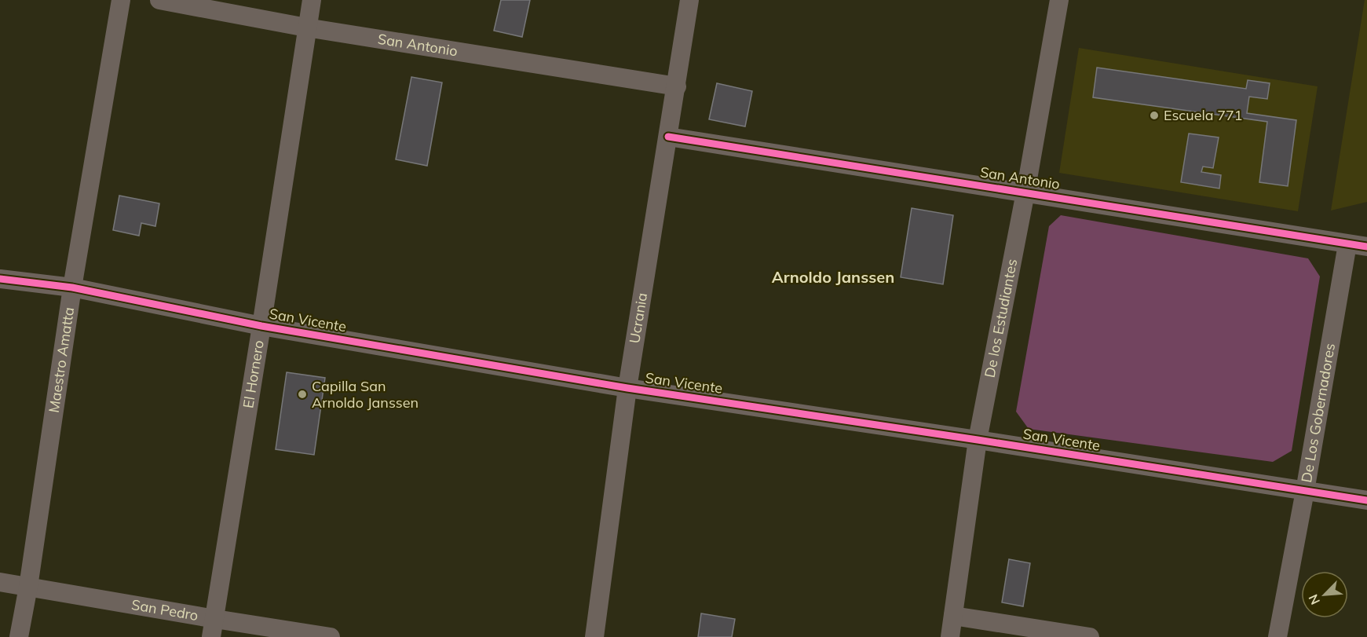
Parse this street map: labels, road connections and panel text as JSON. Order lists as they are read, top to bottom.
{
  "streets": {
    "street": [
      "San Antonio",
      "Ucrania",
      "De los Estudiantes",
      "San Vicente",
      "Maestro Amatta",
      "El Hornero",
      "De Los Gobernadores",
      "San Pedro"
    ]
  },
  "crossings": [
    ["San Antonio", "Ucrania"],
    ["San Antonio", "De los Estudiantes"],
    ["San Antonio", "El Hornero"],
    ["San Antonio", "De Los Gobernadores"],
    ["Ucrania", "San Vicente"],
    ["De los Estudiantes", "San Vicente"],
    ["San Vicente", "Maestro Amatta"],
    ["San Vicente", "El Hornero"],
    ["San Vicente", "De Los Gobernadores"],
    ["Maestro Amatta", "San Pedro"],
    ["El Hornero", "San Pedro"]
  ],
  "districts": ["Arnoldo Janssen"],
  "places": ["Escuela 771", "Capilla San Arnoldo Janssen"],
  "north": "bottom left"
}
